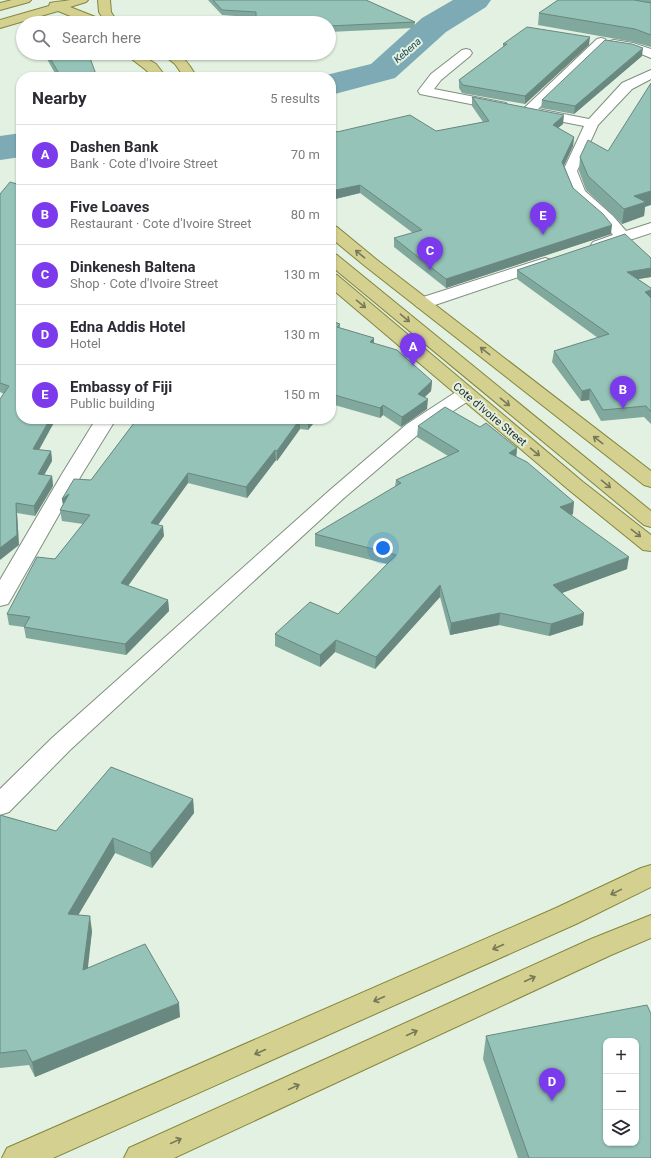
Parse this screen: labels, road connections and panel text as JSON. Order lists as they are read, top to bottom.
{
  "streets": {
    "main road": ["Cote d'Ivoire Street"]
  },
  "water": ["Kebena"],
  "page": {
    "search": "Search here",
    "heading": ["Nearby", "5 results"],
    "list": [
      {
        "mark": "A",
        "name": "Dashen Bank",
        "note": "Bank · Cote d'Ivoire Street",
        "value": "70 m"
      },
      {
        "mark": "B",
        "name": "Five Loaves",
        "note": "Restaurant · Cote d'Ivoire Street",
        "value": "80 m"
      },
      {
        "mark": "C",
        "name": "Dinkenesh Baltena",
        "note": "Shop · Cote d'Ivoire Street",
        "value": "130 m"
      },
      {
        "mark": "D",
        "name": "Edna Addis Hotel",
        "note": "Hotel",
        "value": "130 m"
      },
      {
        "mark": "E",
        "name": "Embassy of Fiji",
        "note": "Public building",
        "value": "150 m"
      }
    ],
    "pins": [
      "E",
      "C",
      "A",
      "B",
      "D"
    ],
    "map_buttons": ["+", "−"]
  }
}
